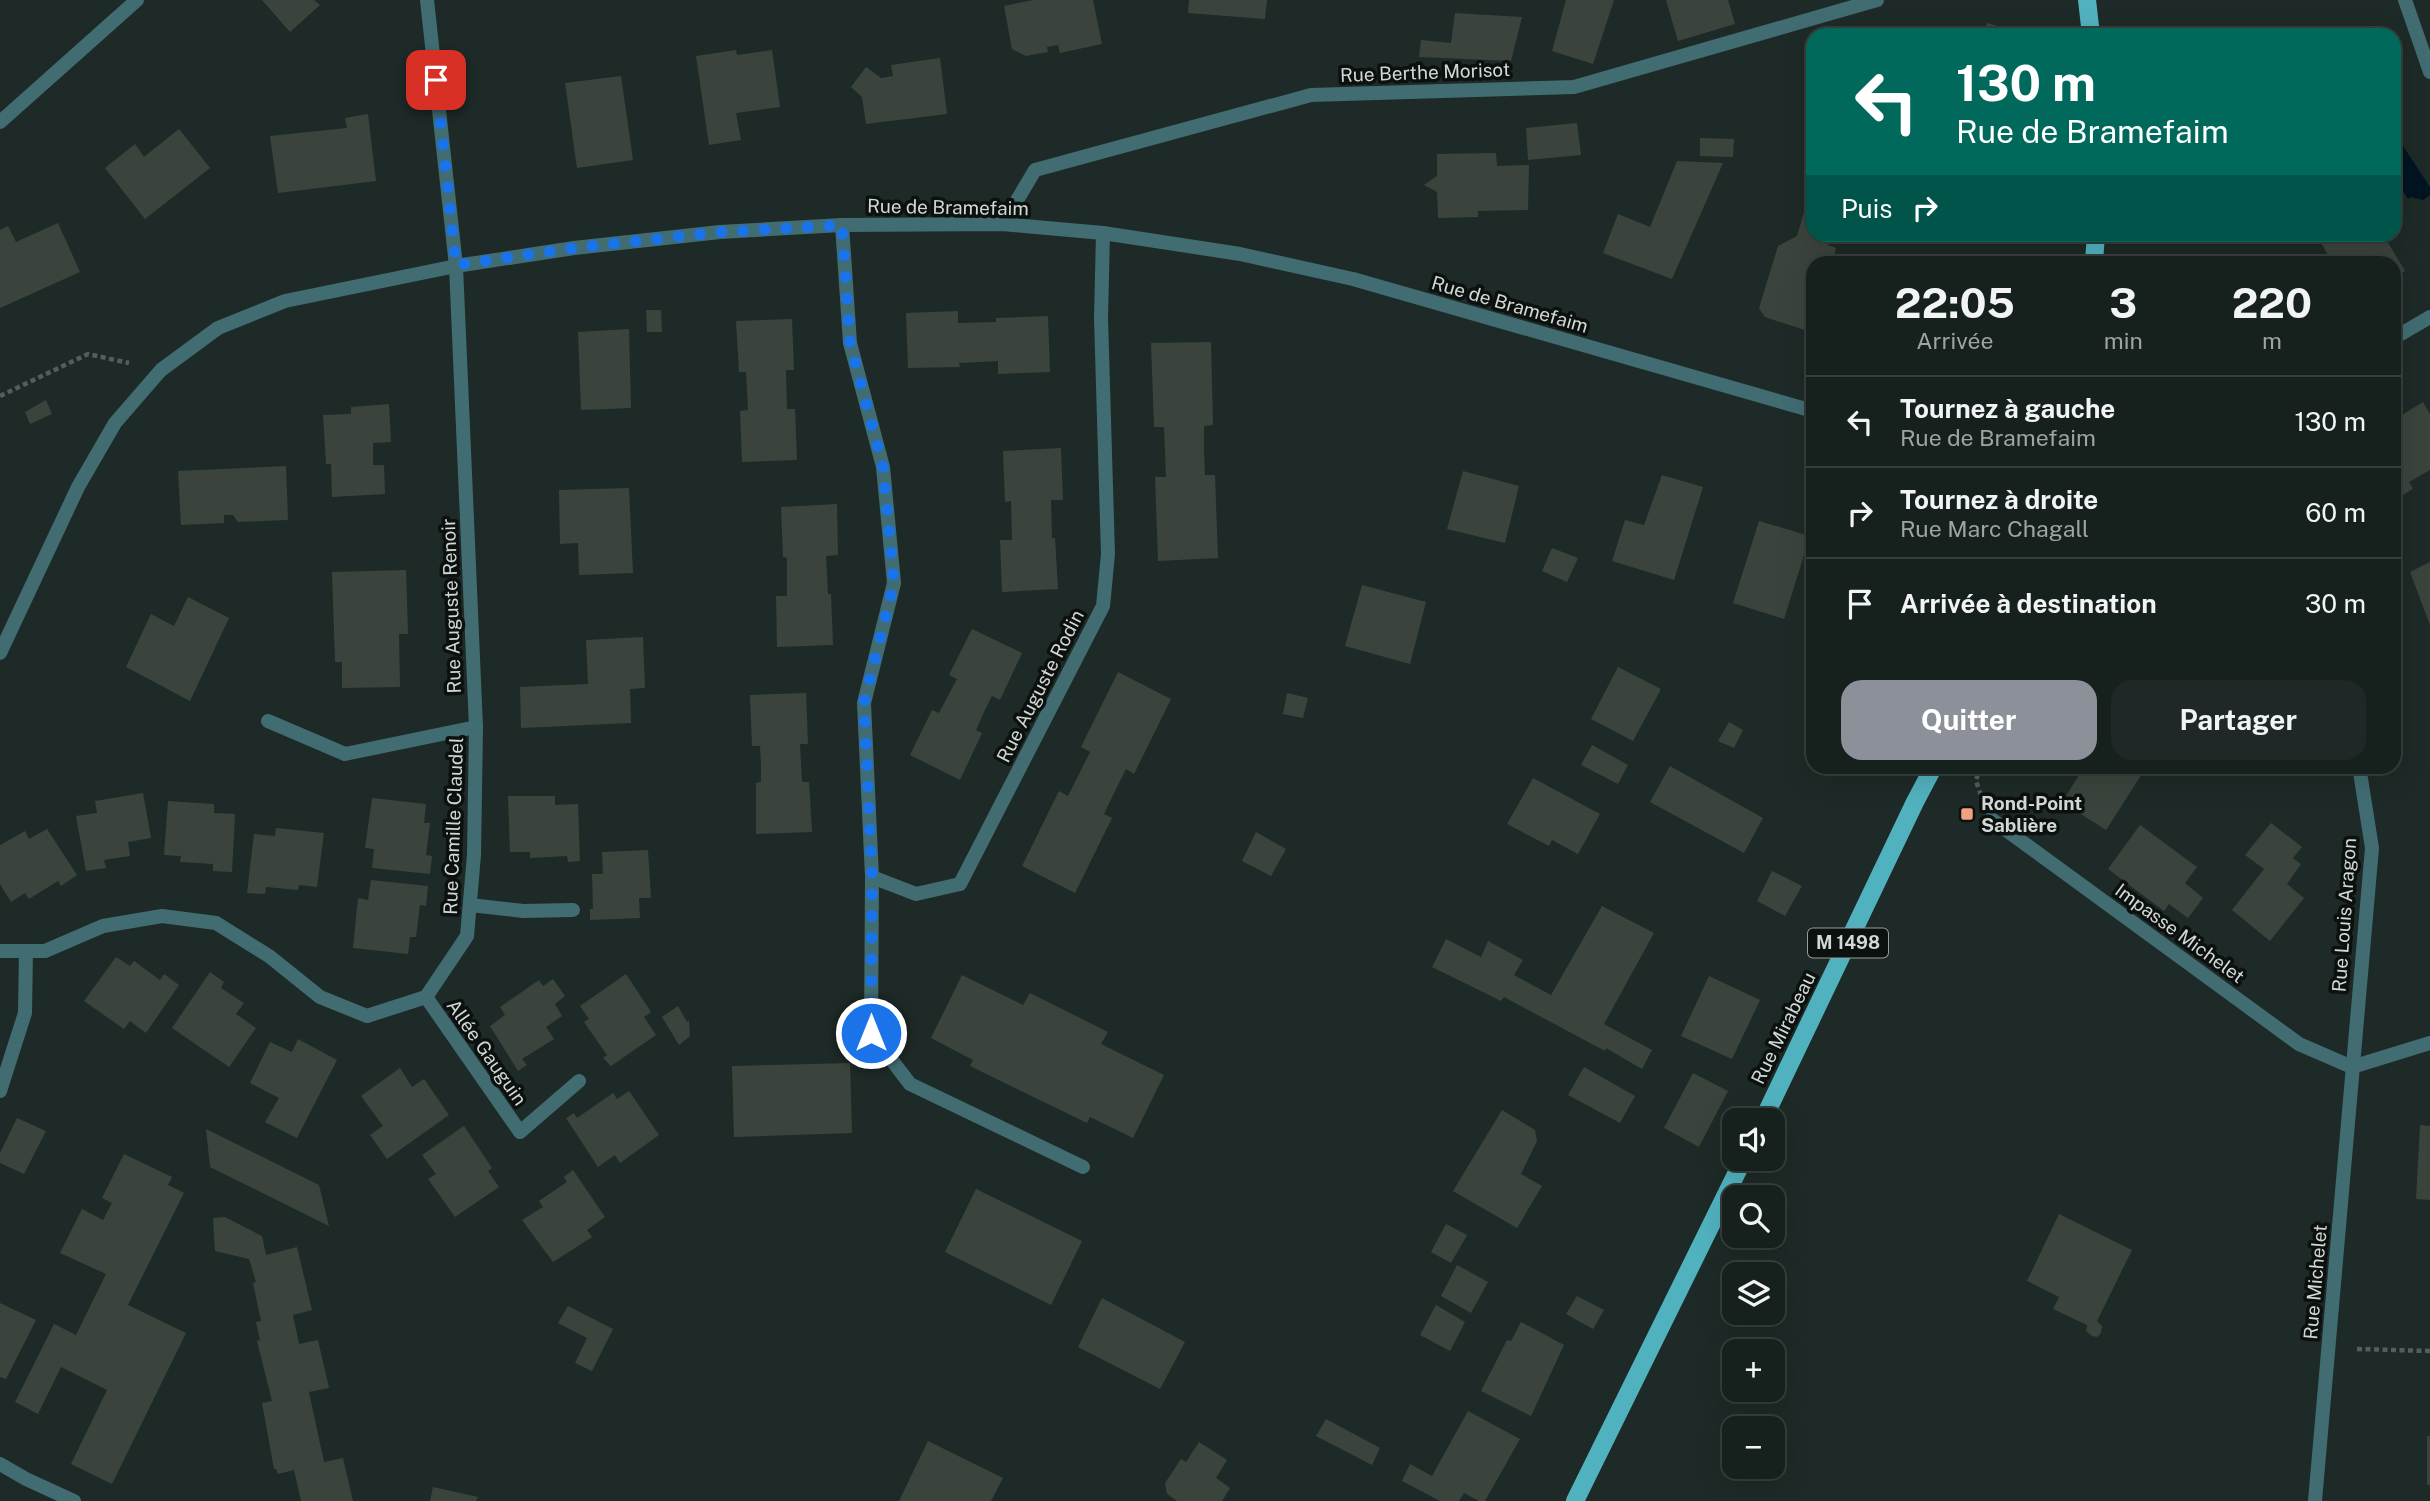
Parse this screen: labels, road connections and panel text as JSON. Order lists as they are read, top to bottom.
{
  "streets": {
    "main road": ["M 1498", "Rue Mirabeau"],
    "street": [
      "Rue Berthe Morisot",
      "Rue de Bramefaim",
      "Rue Auguste Renoir",
      "Rue Auguste Rodin",
      "Rue Camille Claudel",
      "Rue Louis Aragon",
      "Impasse Michelet",
      "Allée Gauguin",
      "Rue Michelet"
    ]
  },
  "crossings": [
    ["Rue Berthe Morisot", "Rue de Bramefaim"],
    ["Rue de Bramefaim", "Rue Auguste Renoir"],
    ["Rue de Bramefaim", "Rue Auguste Rodin"],
    ["Rue Auguste Renoir", "Rue Camille Claudel"],
    ["Rue Camille Claudel", "Allée Gauguin"],
    ["Rue Louis Aragon", "Impasse Michelet"],
    ["Rue Louis Aragon", "Rue Michelet"],
    ["Impasse Michelet", "Rue Michelet"]
  ],
  "places": {
    "transit": ["Rond-Point Sablière"]
  },
  "page": {
    "turn": ["130 m", "Rue de Bramefaim"],
    "then": "Puis",
    "eta": [
      "22:05",
      "Arrivée",
      "3",
      "min",
      "220",
      "m"
    ],
    "list": [
      {
        "name": "Tournez à gauche",
        "note": "Rue de Bramefaim",
        "value": "130 m"
      },
      {
        "name": "Tournez à droite",
        "note": "Rue Marc Chagall",
        "value": "60 m"
      },
      {
        "name": "Arrivée à destination",
        "value": "30 m"
      }
    ],
    "buttons": ["Quitter", "Partager"],
    "map_buttons": ["+", "−"]
  }
}
